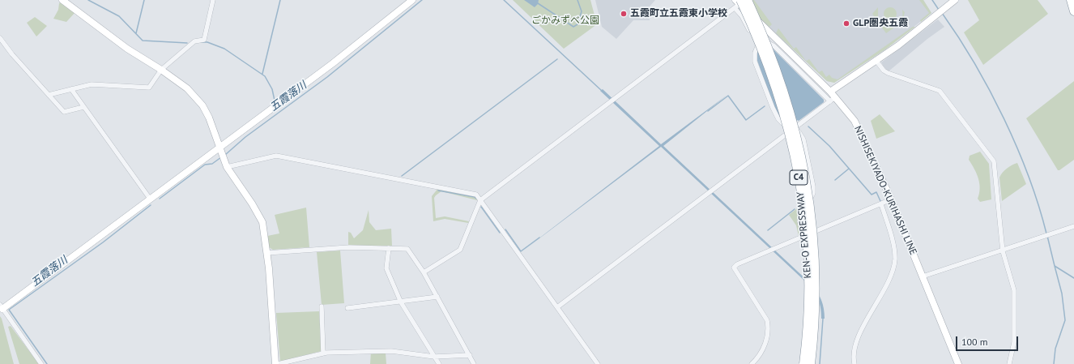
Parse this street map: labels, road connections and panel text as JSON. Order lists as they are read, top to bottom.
{
  "streets": {
    "highway": ["C4", "KEN-O EXPRESSWAY"],
    "street": ["NISHISEKIYADO-KURIHASHI LINE"]
  },
  "crossings": [
    ["NISHISEKIYADO-KURIHASHI LINE", "KEN-O EXPRESSWAY"]
  ],
  "water": ["五霞落川"],
  "parks": ["ごかみずべ公園"],
  "places": ["五霞町立五霞東小学校", "GLP圏央五霞"],
  "scale_bar": "100 m"
}
